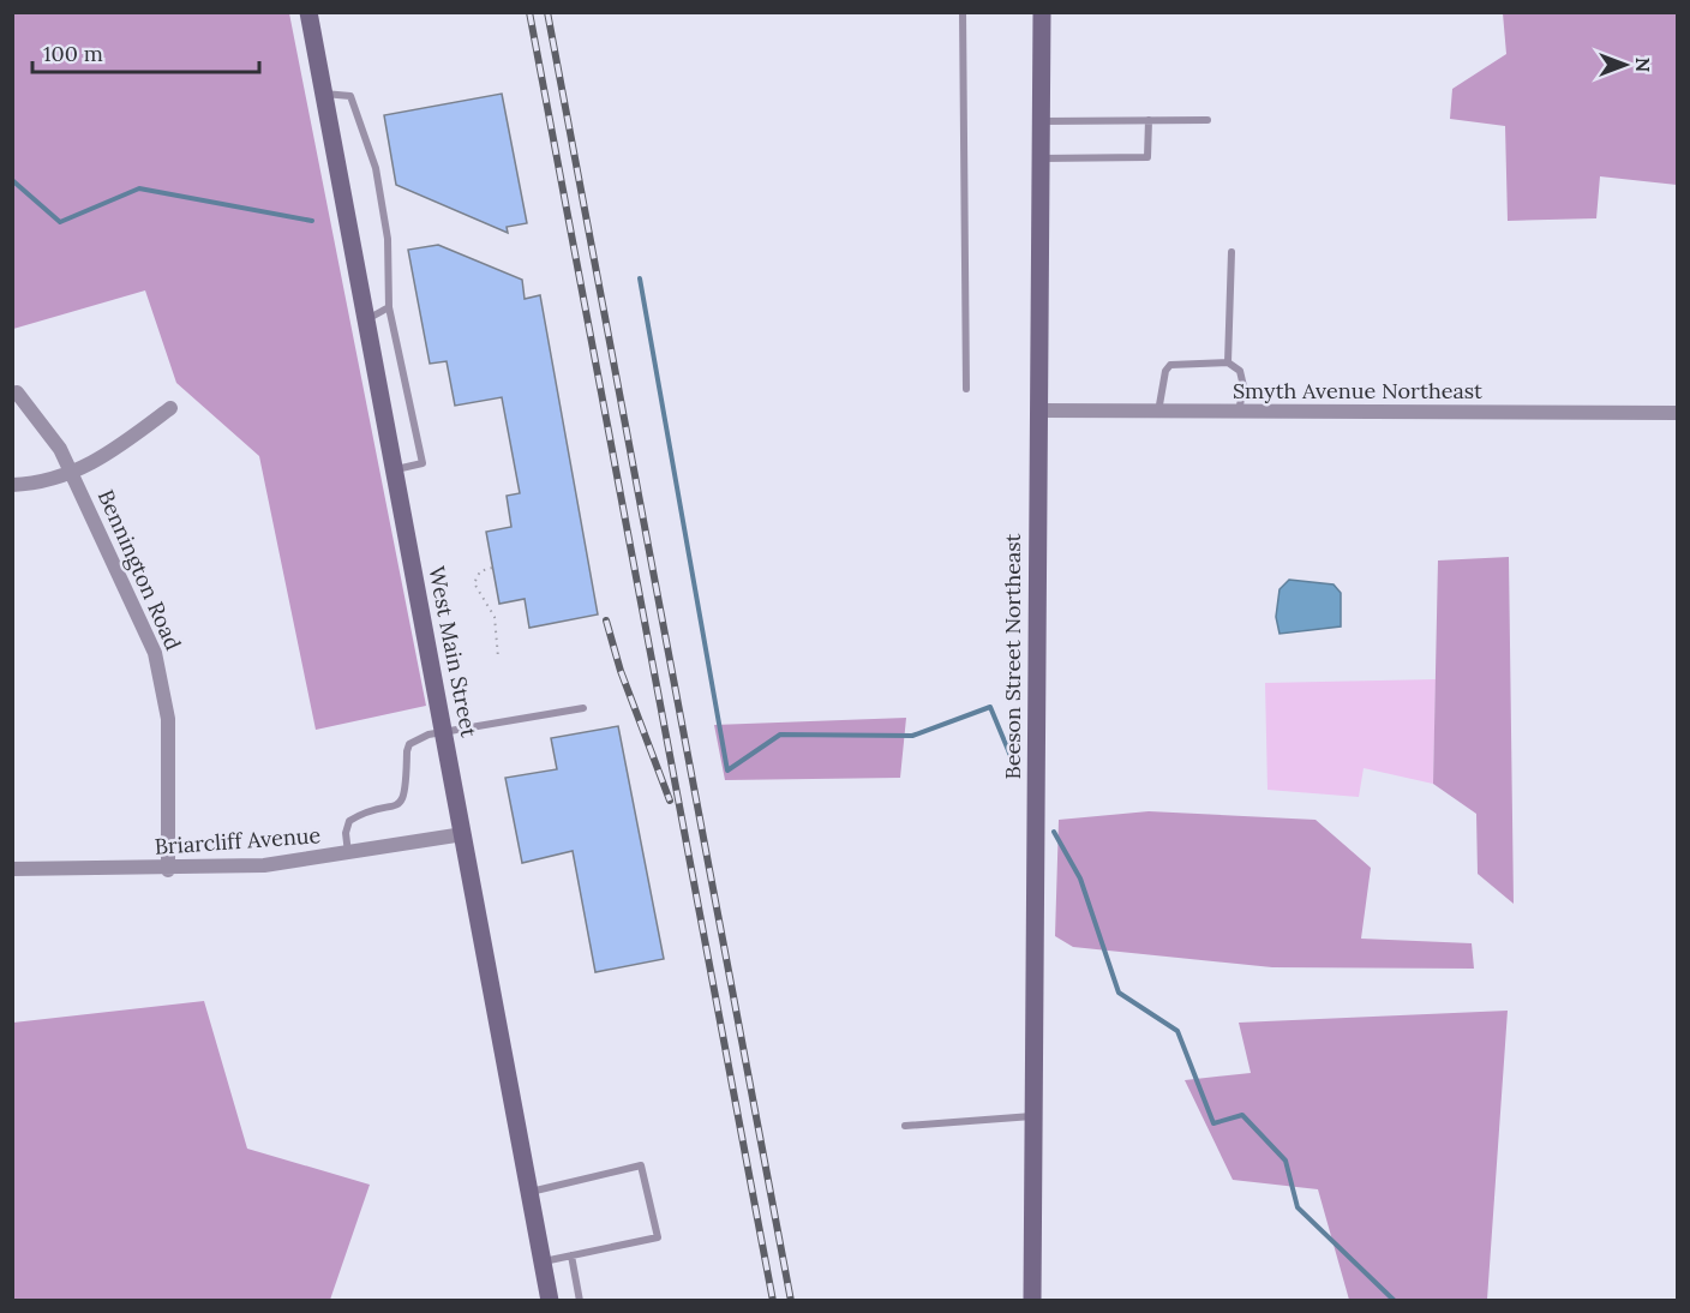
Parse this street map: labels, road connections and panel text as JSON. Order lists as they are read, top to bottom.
{
  "streets": {
    "street": [
      "Smyth Avenue Northeast",
      "Bennington Road",
      "West Main Street",
      "Beeson Street Northeast",
      "Briarcliff Avenue"
    ]
  },
  "crossings": [
    ["Smyth Avenue Northeast", "Beeson Street Northeast"],
    ["Bennington Road", "Briarcliff Avenue"],
    ["West Main Street", "Briarcliff Avenue"]
  ],
  "scale_bar": "100 m",
  "north": "right"
}
